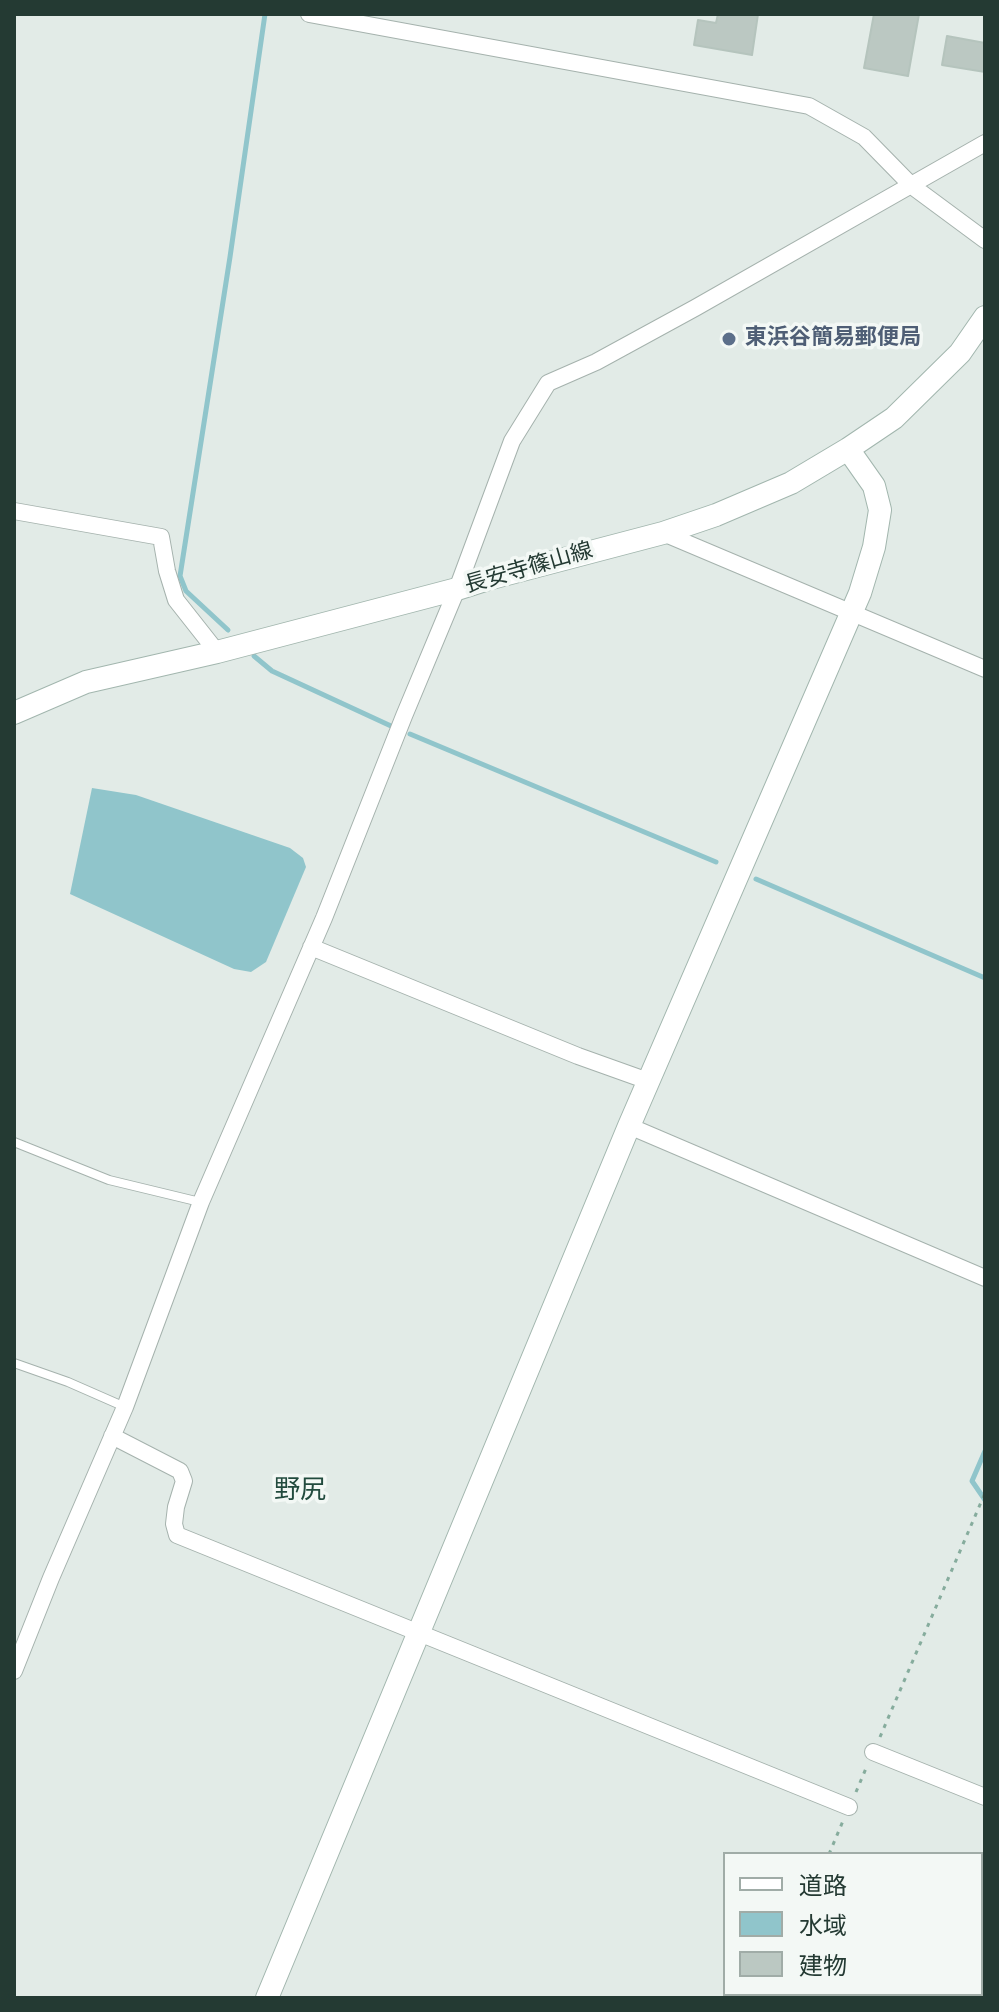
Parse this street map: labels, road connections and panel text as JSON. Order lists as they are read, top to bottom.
{
  "streets": {
    "street": ["長安寺篠山線"]
  },
  "districts": ["野尻"],
  "places": ["東浜谷簡易郵便局"],
  "legend": ["道路", "水域", "建物"]
}
